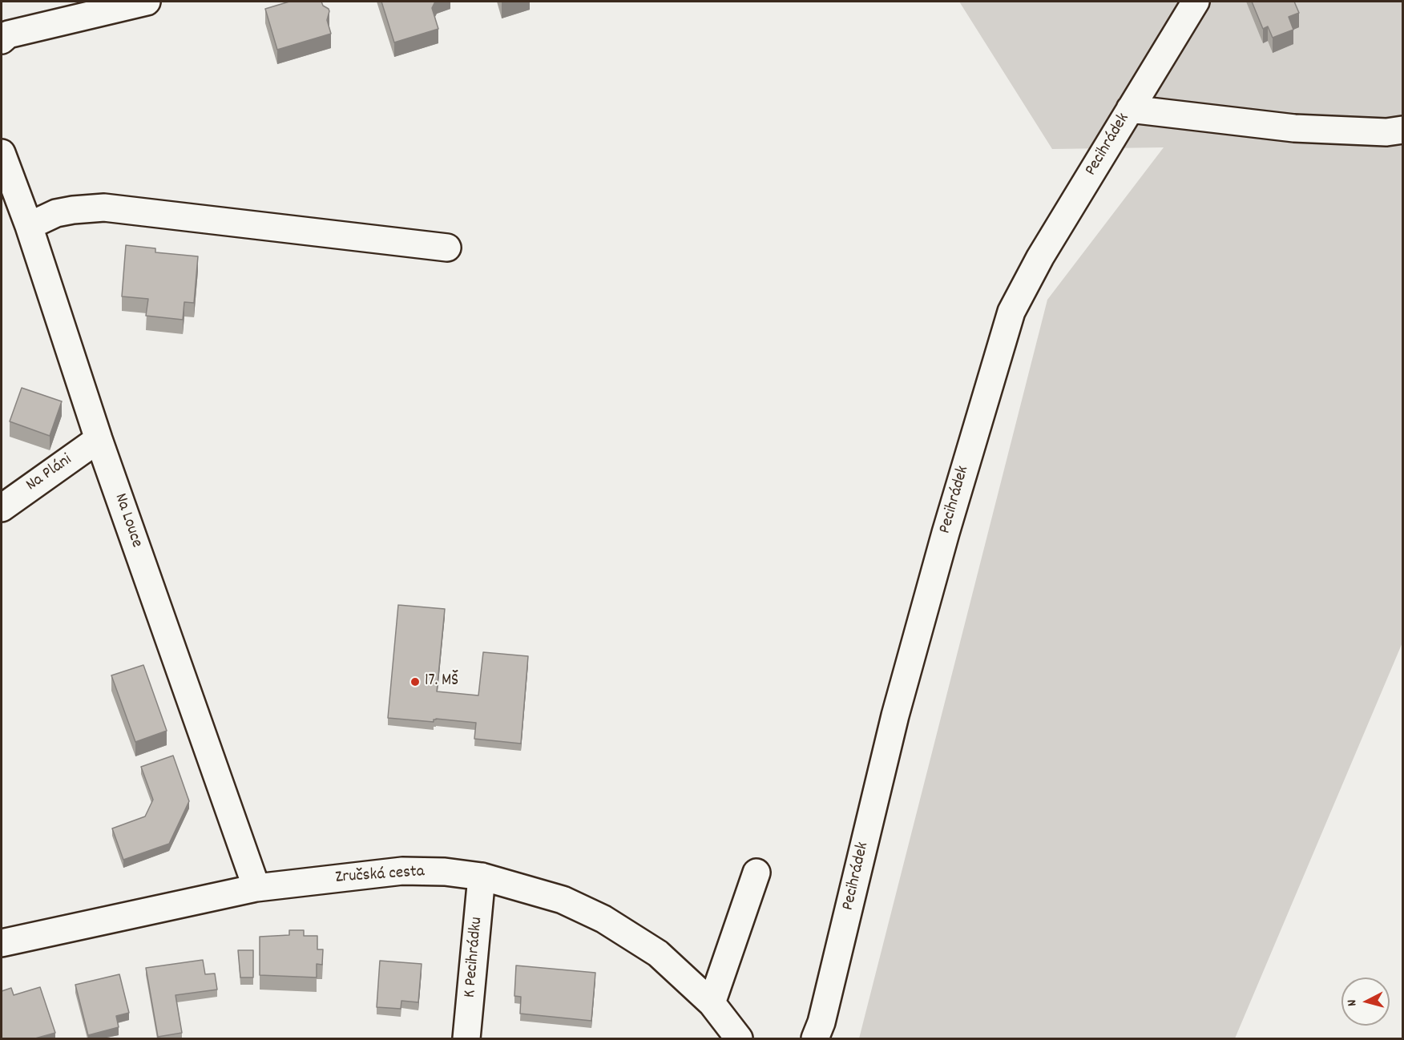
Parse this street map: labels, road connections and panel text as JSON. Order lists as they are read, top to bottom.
{
  "streets": {
    "street": [
      "Pecihrádek",
      "Na Pláni",
      "Na Louce",
      "Zručská cesta",
      "K Pecihrádku"
    ]
  },
  "crossings": [
    ["Na Pláni", "Na Louce"],
    ["Na Louce", "Zručská cesta"],
    ["Zručská cesta", "K Pecihrádku"]
  ],
  "places": ["17. MŠ"],
  "north": "left"
}
